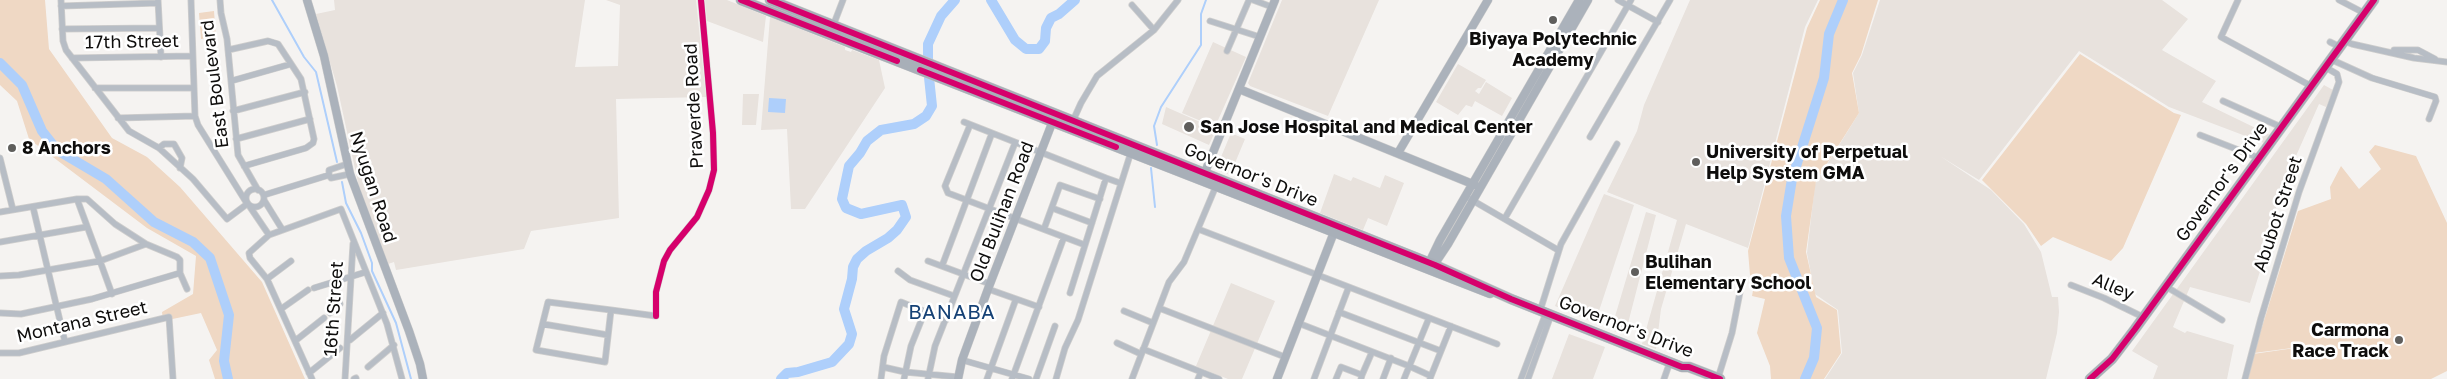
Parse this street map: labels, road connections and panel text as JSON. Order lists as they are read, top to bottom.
{
  "streets": {
    "highway": ["Governor's Drive"],
    "street": [
      "17th Street",
      "East Boulevard",
      "Praverde Road",
      "Nyugan Road",
      "Old Bulihan Road",
      "Abubot Street",
      "Alley",
      "16th Street",
      "Montana Street"
    ]
  },
  "crossings": [
    ["Governor's Drive", "Old Bulihan Road"],
    ["Governor's Drive", "Abubot Street"],
    ["Governor's Drive", "Alley"]
  ],
  "districts": ["BANABA"],
  "places": [
    "Biyaya Polytechnic Academy",
    "San Jose Hospital and Medical Center",
    "8 Anchors",
    "University of Perpetual Help System GMA",
    "Bulihan Elementary School",
    "Carmona Race Track"
  ]
}
